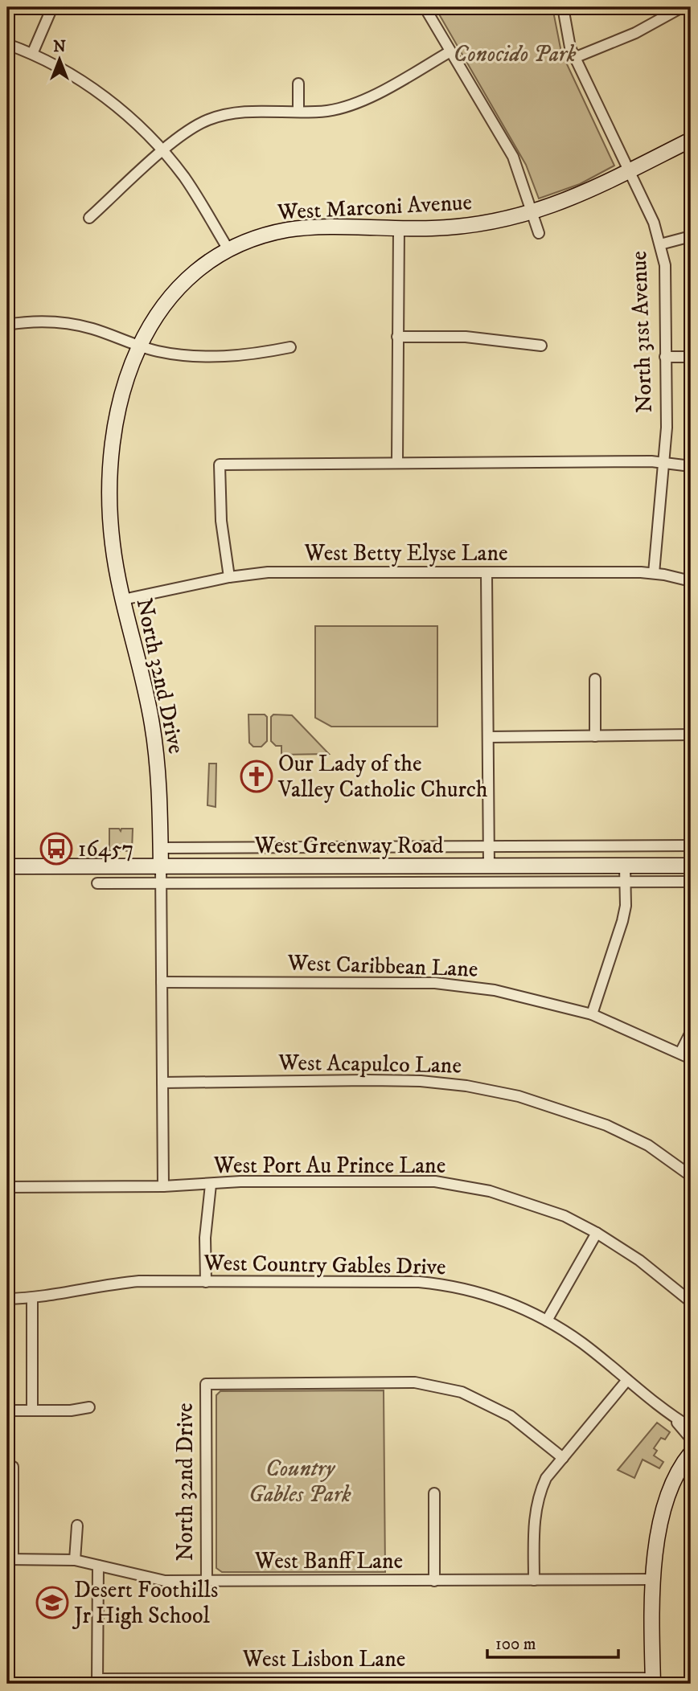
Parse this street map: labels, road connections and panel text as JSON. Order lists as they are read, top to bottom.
{
  "streets": {
    "street": [
      "West Marconi Avenue",
      "North 31st Avenue",
      "West Betty Elyse Lane",
      "North 32nd Drive",
      "West Greenway Road",
      "West Caribbean Lane",
      "West Acapulco Lane",
      "West Port Au Prince Lane",
      "West Country Gables Drive",
      "West Banff Lane",
      "West Lisbon Lane"
    ]
  },
  "crossings": [
    ["West Marconi Avenue", "North 31st Avenue"],
    ["West Marconi Avenue", "North 32nd Drive"],
    ["North 31st Avenue", "West Betty Elyse Lane"],
    ["West Betty Elyse Lane", "North 32nd Drive"],
    ["North 32nd Drive", "West Greenway Road"],
    ["North 32nd Drive", "West Caribbean Lane"],
    ["North 32nd Drive", "West Acapulco Lane"],
    ["North 32nd Drive", "West Port Au Prince Lane"],
    ["North 32nd Drive", "West Banff Lane"]
  ],
  "parks": ["Conocido Park", "Country Gables Park"],
  "places": {
    "church": ["Our Lady of the Valley Catholic Church"],
    "bus stop": ["16457"],
    "school or university": ["Desert Foothills Jr High School"]
  },
  "scale_bar": "100 m",
  "north": "top"
}
